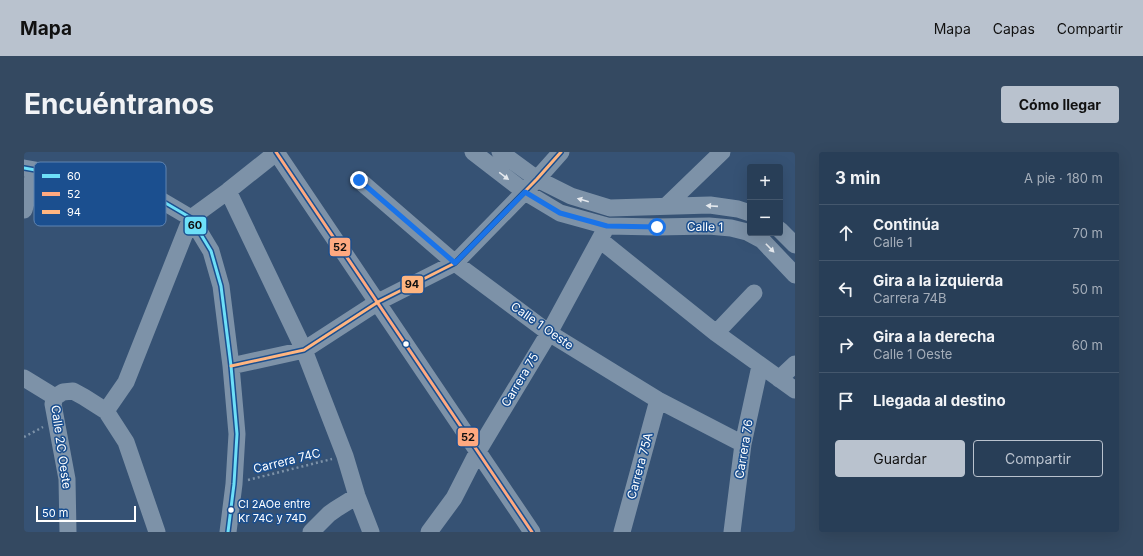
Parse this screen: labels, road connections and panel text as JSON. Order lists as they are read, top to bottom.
{
  "streets": {
    "street": [
      "Calle 1",
      "Calle 1 Oeste",
      "Carrera 75",
      "Calle 2C Oeste",
      "Carrera 76",
      "Carrera 75A"
    ],
    "path": ["Carrera 74C"]
  },
  "crossings": [
    ["Calle 1", "Carrera 75"],
    ["Calle 1", "Carrera 76"],
    ["Calle 1 Oeste", "Carrera 75"],
    ["Calle 1 Oeste", "Carrera 76"],
    ["Calle 1 Oeste", "Carrera 75A"]
  ],
  "places": ["Cl 2AOe entre Kr 74C y 74D"],
  "lines": ["transit line 52", "transit line 94", "transit line 60"],
  "legend": ["60", "52", "94"],
  "scale_bar": "50 m",
  "page": {
    "header": "Mapa",
    "nav": ["Mapa", "Capas", "Compartir"],
    "buttons": [
      "Cómo llegar",
      ["Guardar", "Compartir"]
    ],
    "title": "Encuéntranos",
    "heading": ["3 min", "A pie · 180 m"],
    "map_buttons": ["+", "−"],
    "list": [
      ["Continúa", "Calle 1", "70 m"],
      ["Gira a la izquierda", "Carrera 74B", "50 m"],
      ["Gira a la derecha", "Calle 1 Oeste", "60 m"],
      "Llegada al destino"
    ],
    "scale": "50 m"
  }
}
